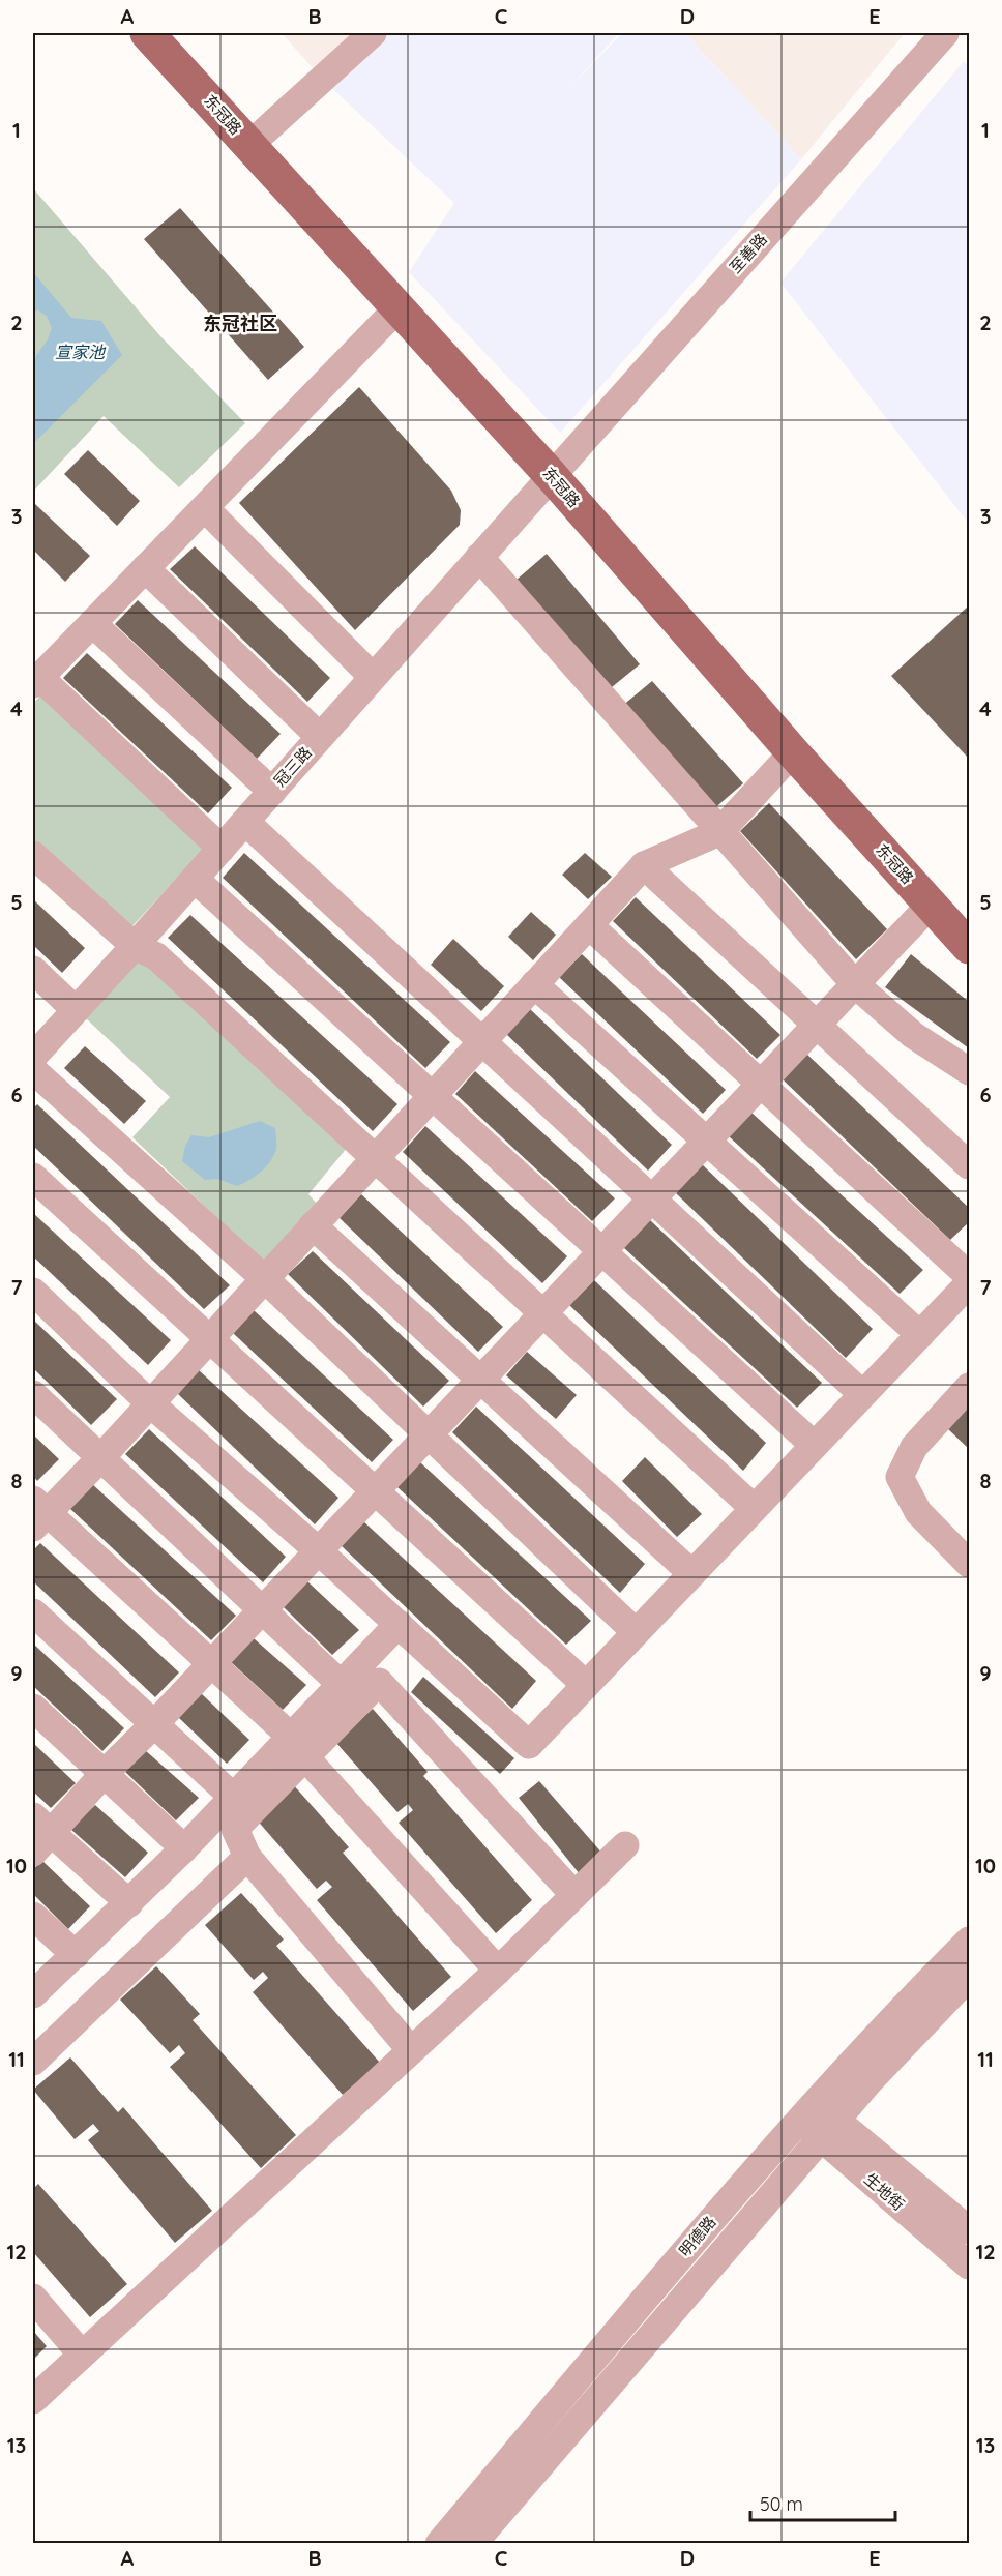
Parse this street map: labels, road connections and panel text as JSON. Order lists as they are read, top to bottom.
{
  "streets": {
    "main road": ["东冠路"],
    "street": [
      "至善路",
      "冠三路",
      "生地街",
      "明德路"
    ]
  },
  "crossings": [
    ["东冠路", "至善路"],
    ["东冠路", "冠三路"],
    ["至善路", "冠三路"],
    ["生地街", "明德路"]
  ],
  "districts": ["东冠社区"],
  "water": ["宣家池"],
  "scale_bar": "50 m",
  "grid": {
    "columns": [
      "A",
      "B",
      "C",
      "D",
      "E"
    ],
    "rows": [
      "1",
      "2",
      "3",
      "4",
      "5",
      "6",
      "7",
      "8",
      "9",
      "10",
      "11",
      "12",
      "13"
    ]
  }
}
